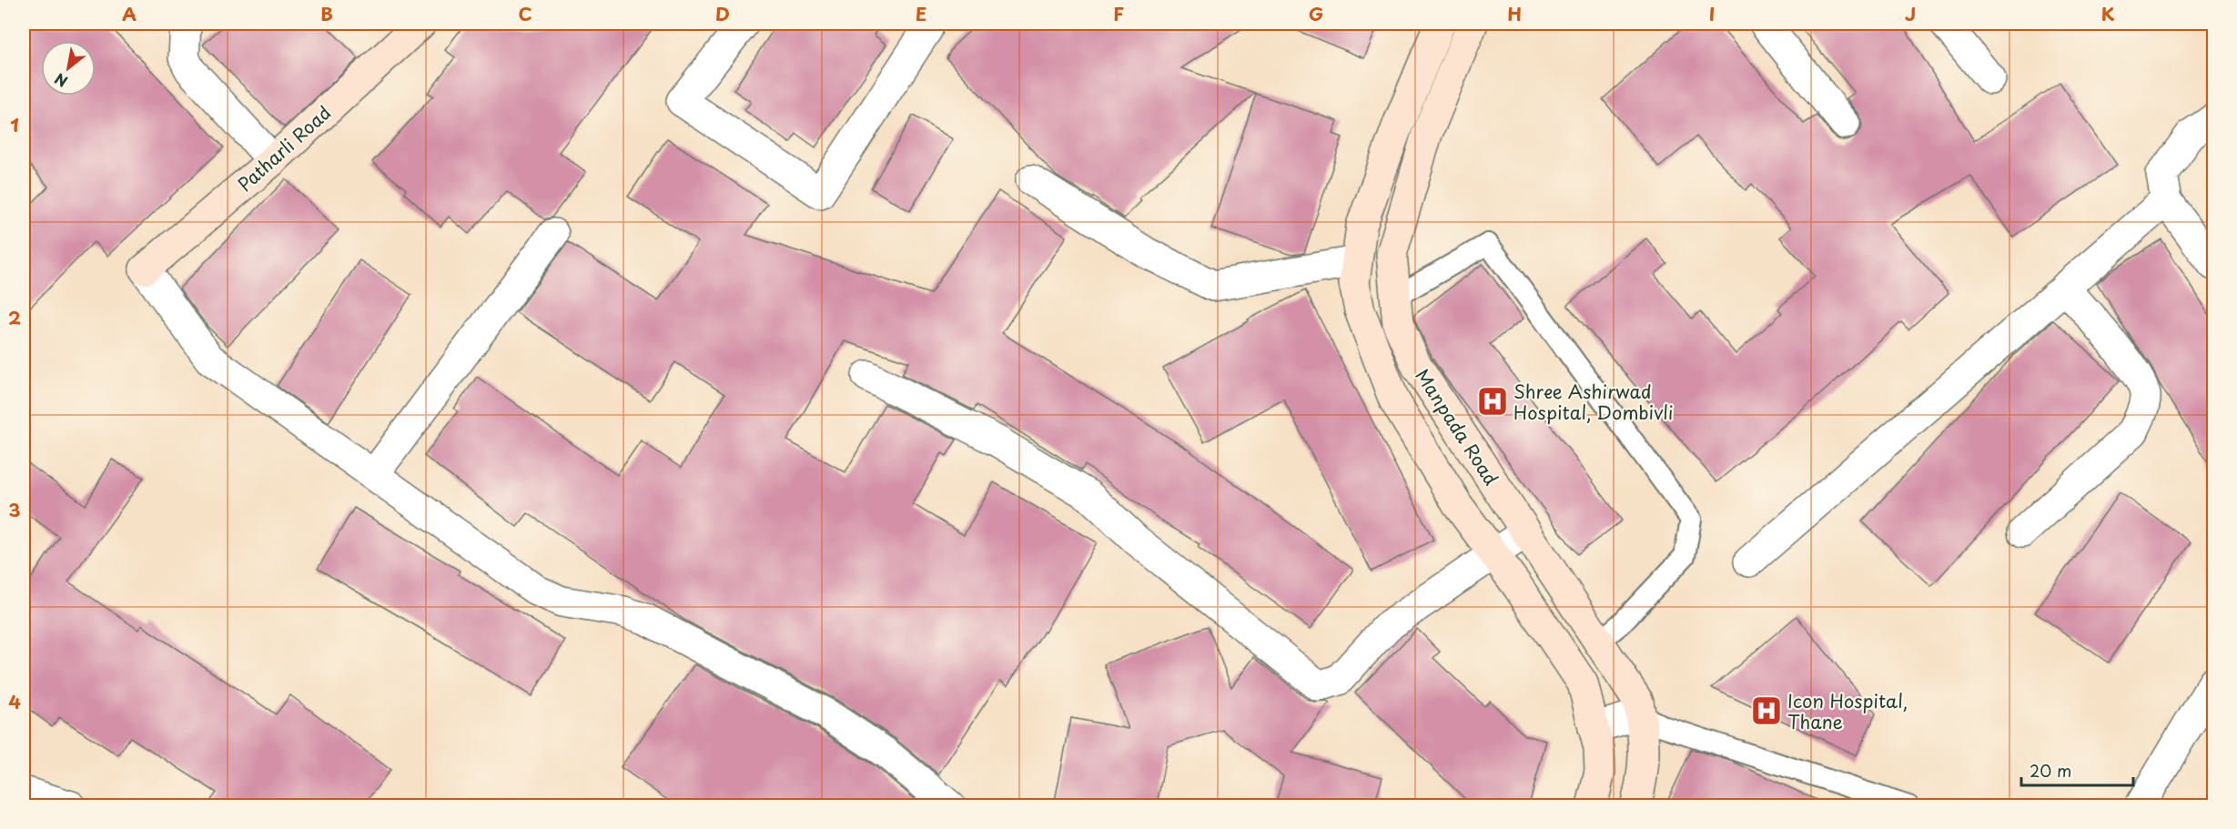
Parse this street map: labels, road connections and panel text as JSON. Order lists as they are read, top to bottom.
{
  "streets": {
    "main road": ["Patharli Road", "Manpada Road"]
  },
  "places": {
    "hospital": ["Shree Ashirwad Hospital, Dombivli", "Icon Hospital, Thane"]
  },
  "scale_bar": "20 m",
  "north": "bottom left",
  "grid": {
    "columns": [
      "A",
      "B",
      "C",
      "D",
      "E",
      "F",
      "G",
      "H",
      "I",
      "J",
      "K"
    ],
    "rows": [
      "1",
      "2",
      "3",
      "4"
    ]
  }
}
